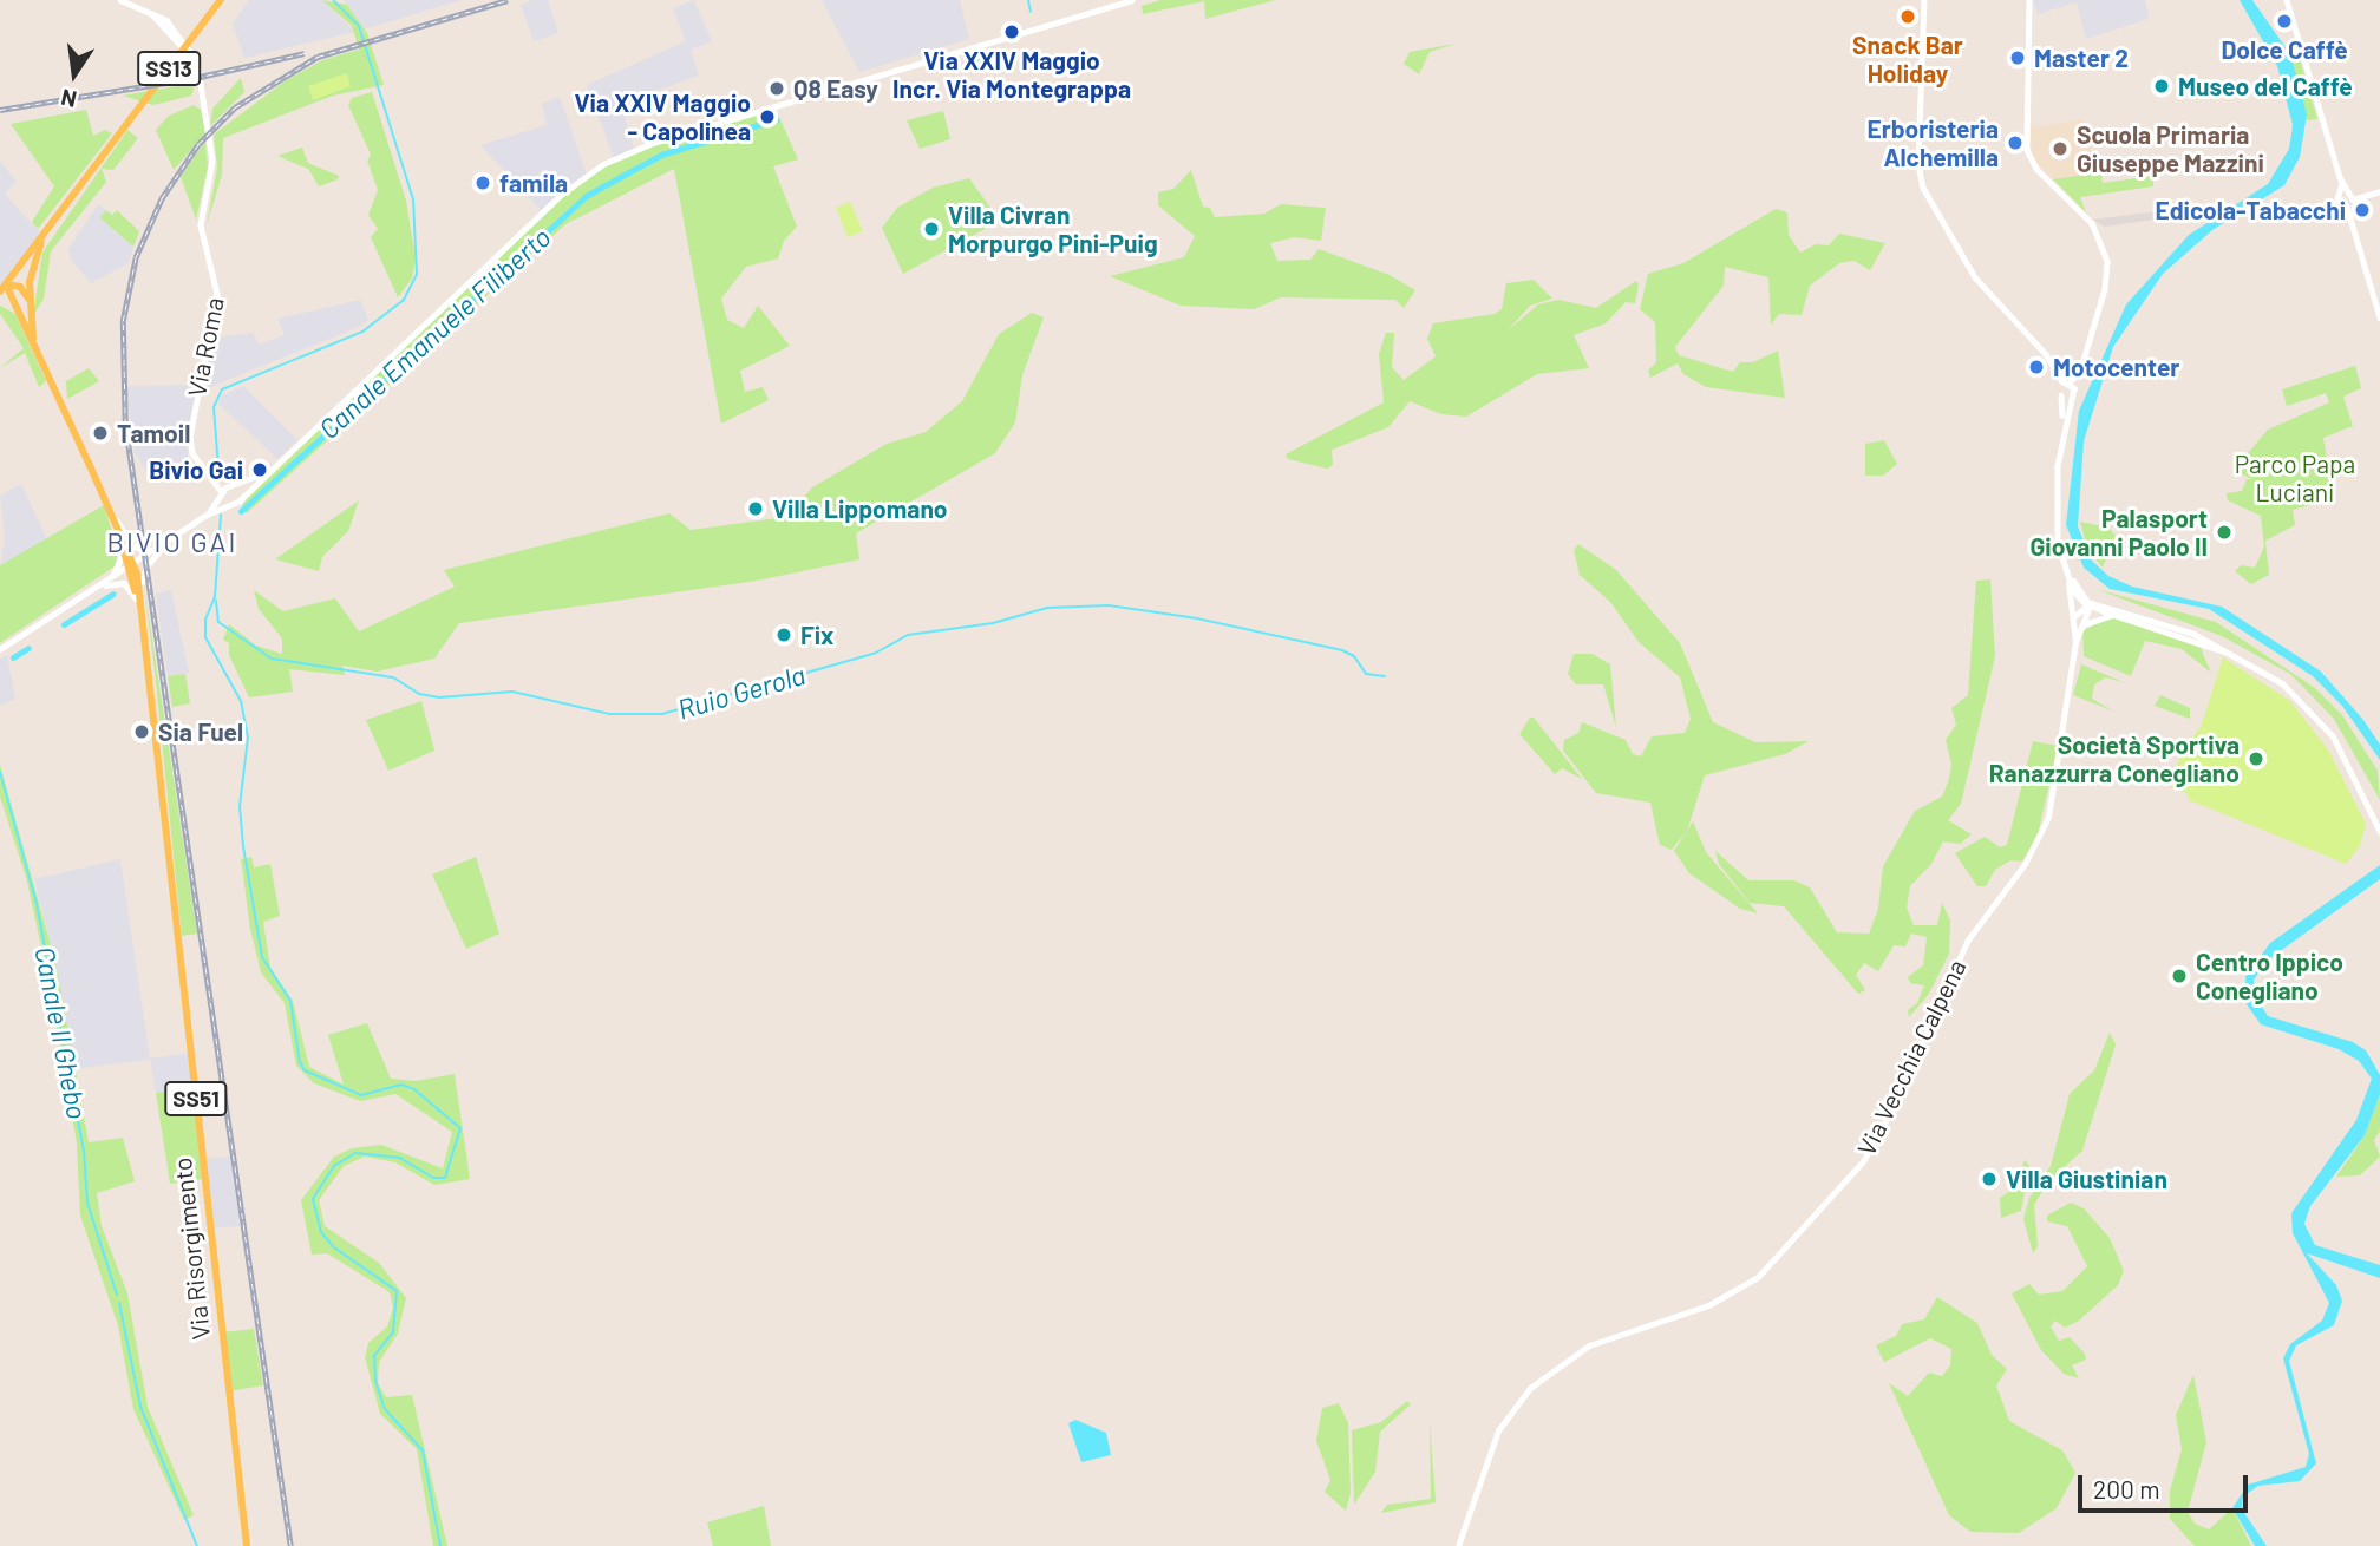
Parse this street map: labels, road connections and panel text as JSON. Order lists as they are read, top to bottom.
{
  "streets": {
    "main road": [
      "SS13",
      "Via Vecchia Calpena",
      "SS51",
      "Via Risorgimento"
    ],
    "street": ["Via Roma"]
  },
  "crossings": [
    ["SS13", "SS51"],
    ["SS51", "Via Risorgimento"]
  ],
  "districts": ["BIVIO GAI"],
  "water": ["Canale Emanuele Filiberto", "Ruio Gerola", "Canale Il Ghebo"],
  "parks": ["Parco Papa Luciani"],
  "places": [
    "Snack Bar Holiday",
    "Dolce Caffè",
    "Via XXIV Maggio Incr. Via Montegrappa",
    "Master 2",
    "Museo del Caffè",
    "Q8 Easy",
    "Via XXIV Maggio - Capolinea",
    "Erboristeria Alchemilla",
    "Scuola Primaria Giuseppe Mazzini",
    "famila",
    "Edicola-Tabacchi",
    "Villa Civran Morpurgo Pini-Puig",
    "Motocenter",
    "Tamoil",
    "Bivio Gai",
    "Villa Lippomano",
    "Palasport Giovanni Paolo II",
    "Fix",
    "Sia Fuel",
    "Società Sportiva Ranazzurra Conegliano",
    "Centro Ippico Conegliano",
    "Villa Giustinian"
  ],
  "scale_bar": "200 m",
  "north": "bottom"
}
